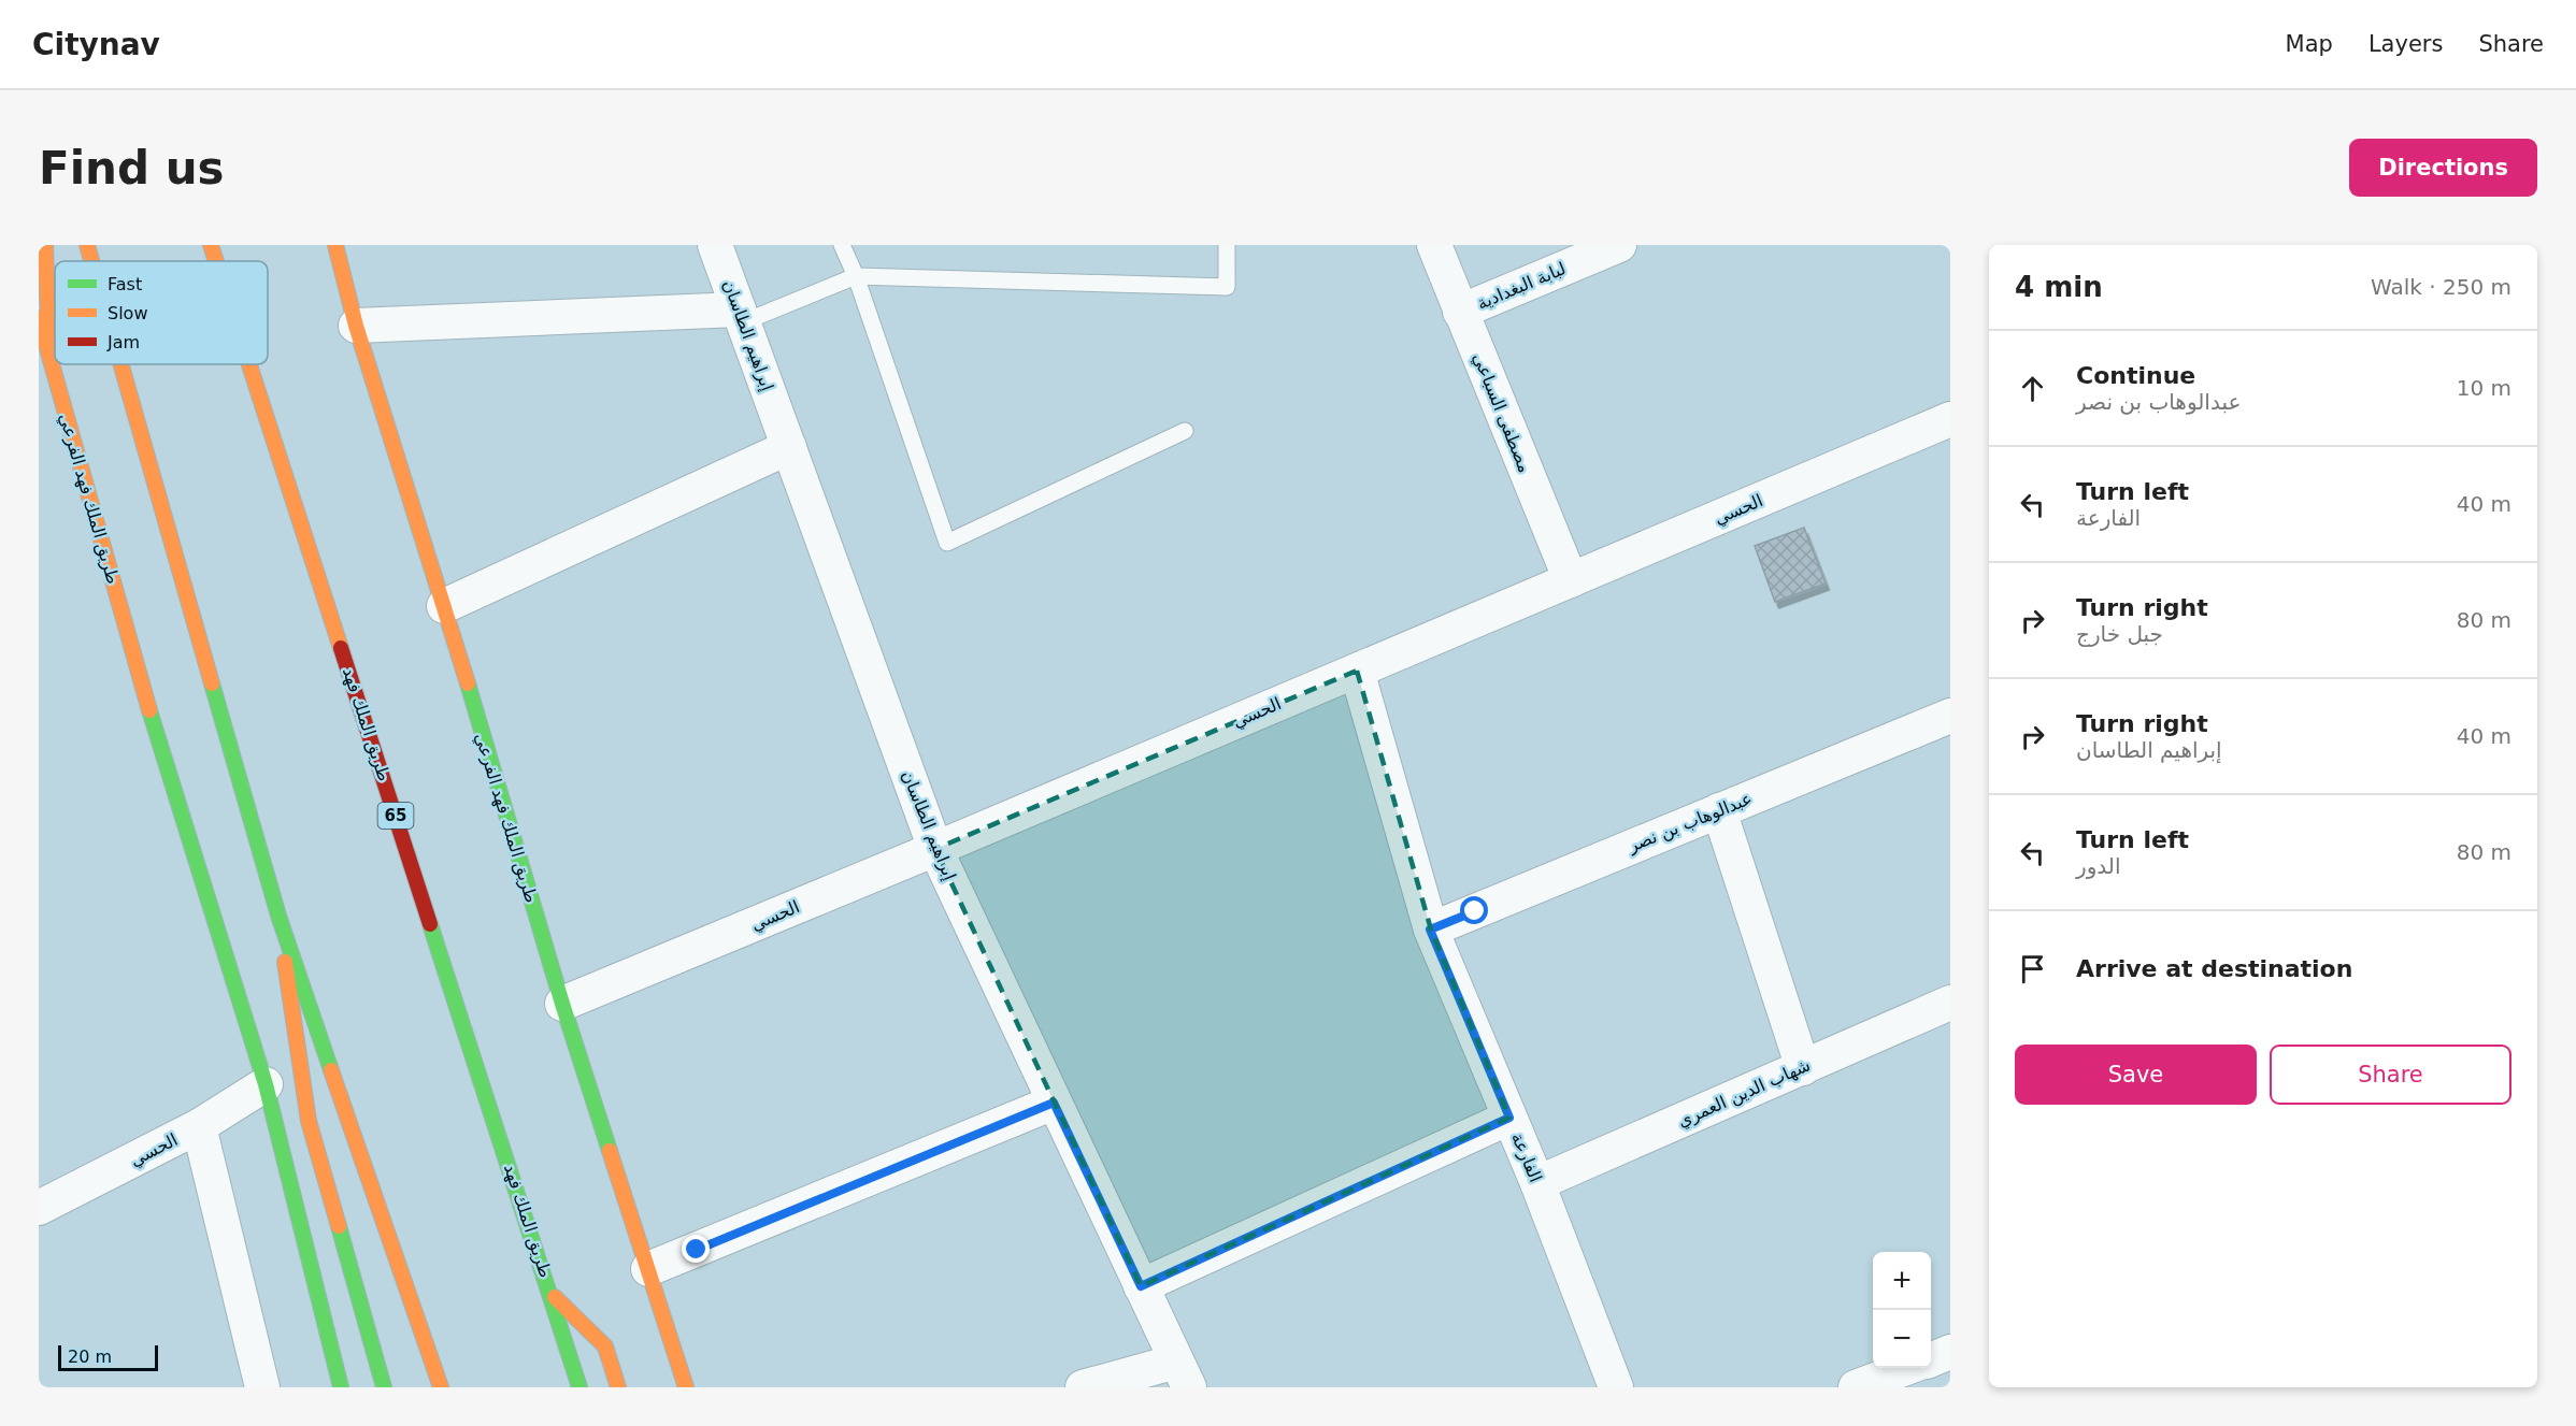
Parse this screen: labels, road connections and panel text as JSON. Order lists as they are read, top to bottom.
{
  "streets": {
    "main road": ["طريق الملك فهد الفرعي", "طريق الملك فهد", "65"],
    "street": [
      "لبابة البغدادية",
      "إبراهيم الطاسان",
      "مصطفى السباعي",
      "الحسي",
      "عبدالوهاب بن نصر",
      "شهاب الدين العمري",
      "الفارعة"
    ]
  },
  "crossings": [
    ["لبابة البغدادية", "مصطفى السباعي"],
    ["إبراهيم الطاسان", "الحسي"],
    ["مصطفى السباعي", "الحسي"],
    ["طريق الملك فهد الفرعي", "الحسي"],
    ["الحسي", "الفارعة"],
    ["عبدالوهاب بن نصر", "الفارعة"],
    ["شهاب الدين العمري", "الفارعة"]
  ],
  "legend": ["Fast", "Slow", "Jam"],
  "scale_bar": "20 m",
  "page": {
    "header": "Citynav",
    "nav": ["Map", "Layers", "Share"],
    "buttons": [
      "Directions",
      ["Save", "Share"]
    ],
    "title": "Find us",
    "heading": ["4 min", "Walk · 250 m"],
    "list": [
      ["Continue", "عبدالوهاب بن نصر", "10 m"],
      ["Turn left", "الفارعة", "40 m"],
      ["Turn right", "جبل خارج", "80 m"],
      ["Turn right", "إبراهيم الطاسان", "40 m"],
      ["Turn left", "الدور", "80 m"],
      "Arrive at destination"
    ],
    "map_buttons": ["+", "−"],
    "scale": "20 m"
  }
}
